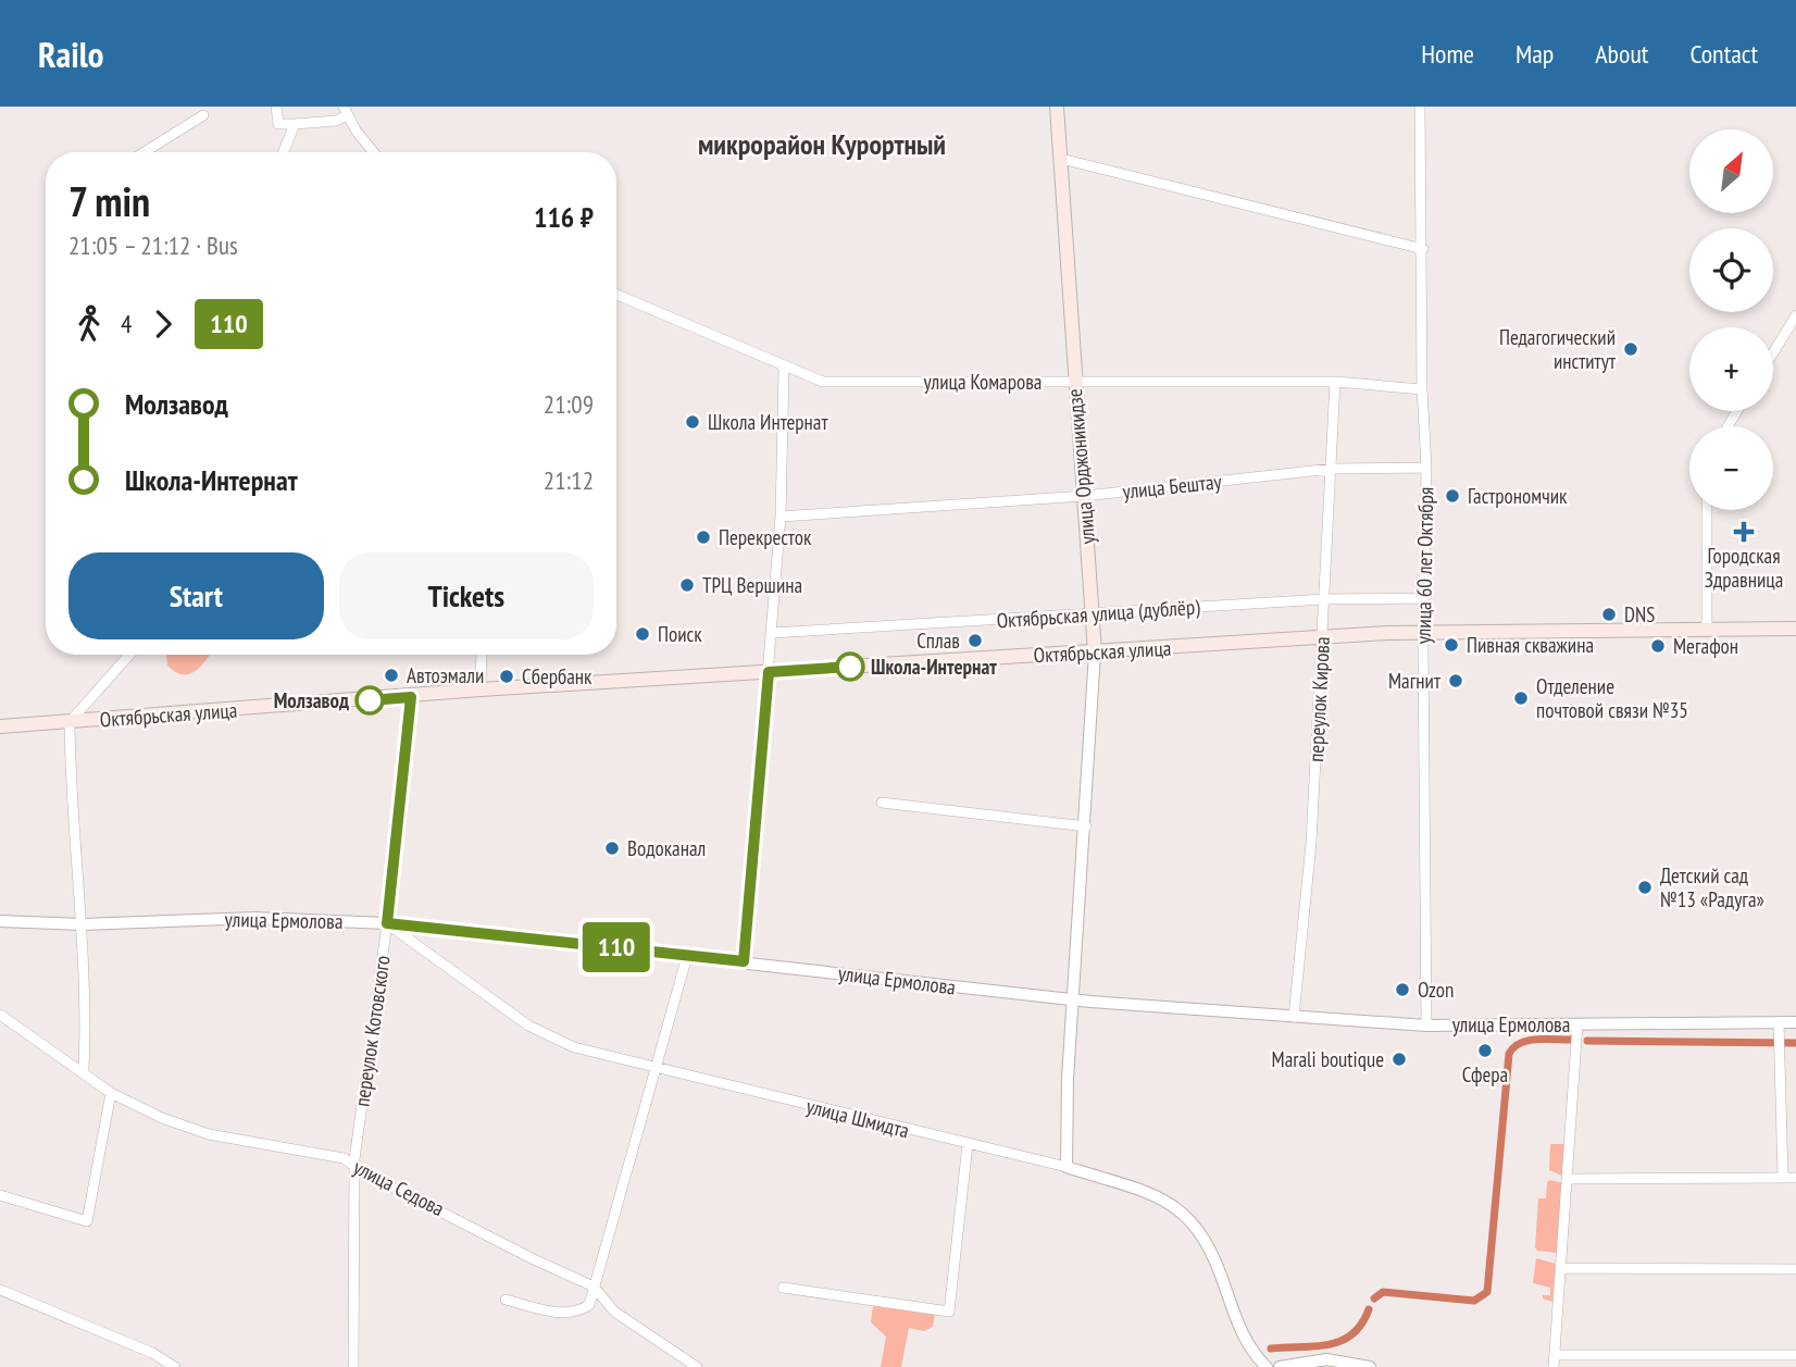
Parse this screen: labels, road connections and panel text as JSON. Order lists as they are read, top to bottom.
{
  "streets": {
    "main road": ["улица Орджоникидзе", "Октябрьская улица"],
    "street": [
      "улица Комарова",
      "улица Бештау",
      "улица 60 лет Октября",
      "Октябрьская улица (дублёр)",
      "переулок Кирова",
      "улица Ермолова",
      "переулок Котовского",
      "улица Шмидта",
      "улица Седова"
    ]
  },
  "crossings": [
    ["улица Комарова", "улица Орджоникидзе"],
    ["улица Комарова", "улица 60 лет Октября"],
    ["улица Комарова", "переулок Кирова"],
    ["улица Орджоникидзе", "улица Бештау"],
    ["улица Орджоникидзе", "Октябрьская улица (дублёр)"],
    ["улица Орджоникидзе", "Октябрьская улица"],
    ["улица Орджоникидзе", "улица Ермолова"],
    ["улица Орджоникидзе", "улица Шмидта"],
    ["улица Бештау", "улица 60 лет Октября"],
    ["улица Бештау", "переулок Кирова"],
    ["улица 60 лет Октября", "Октябрьская улица (дублёр)"],
    ["улица 60 лет Октября", "Октябрьская улица"],
    ["улица 60 лет Октября", "улица Ермолова"],
    ["Октябрьская улица (дублёр)", "переулок Кирова"],
    ["Октябрьская улица", "переулок Кирова"],
    ["Октябрьская улица", "переулок Котовского"],
    ["переулок Кирова", "улица Ермолова"],
    ["улица Ермолова", "переулок Котовского"],
    ["улица Ермолова", "улица Шмидта"],
    ["переулок Котовского", "улица Шмидта"],
    ["переулок Котовского", "улица Седова"]
  ],
  "districts": ["микрорайон Курортный"],
  "places": {
    "other": [
      "Педагогический институт",
      "Школа Интернат",
      "Гастрономчик",
      "Перекресток",
      "ТРЦ Вершина",
      "DNS",
      "Поиск",
      "Сплав",
      "Пивная скважина",
      "Мегафон",
      "Школа-Интернат",
      "Автоэмали",
      "Сбербанк",
      "Магнит",
      "Отделение почтовой связи №35",
      "Молзавод",
      "Водоканал",
      "Детский сад №13 «Радуга»",
      "Ozon",
      "Сфера",
      "Marali boutique"
    ],
    "health": ["Городская Здравница"]
  },
  "lines": ["bus line 110"],
  "north": "top right",
  "page": {
    "header": "Railo",
    "nav": [
      "Home",
      "Map",
      "About",
      "Contact"
    ],
    "on_map": "110",
    "map_buttons": ["+", "−"],
    "heading": ["7 min", "21:05 – 21:12 · Bus", "116 ₽"],
    "legs": ["4", "110"],
    "list": [
      {
        "name": "Молзавод",
        "value": "21:09"
      },
      {
        "name": "Школа-Интернат",
        "value": "21:12"
      }
    ],
    "buttons": ["Start", "Tickets"]
  }
}
